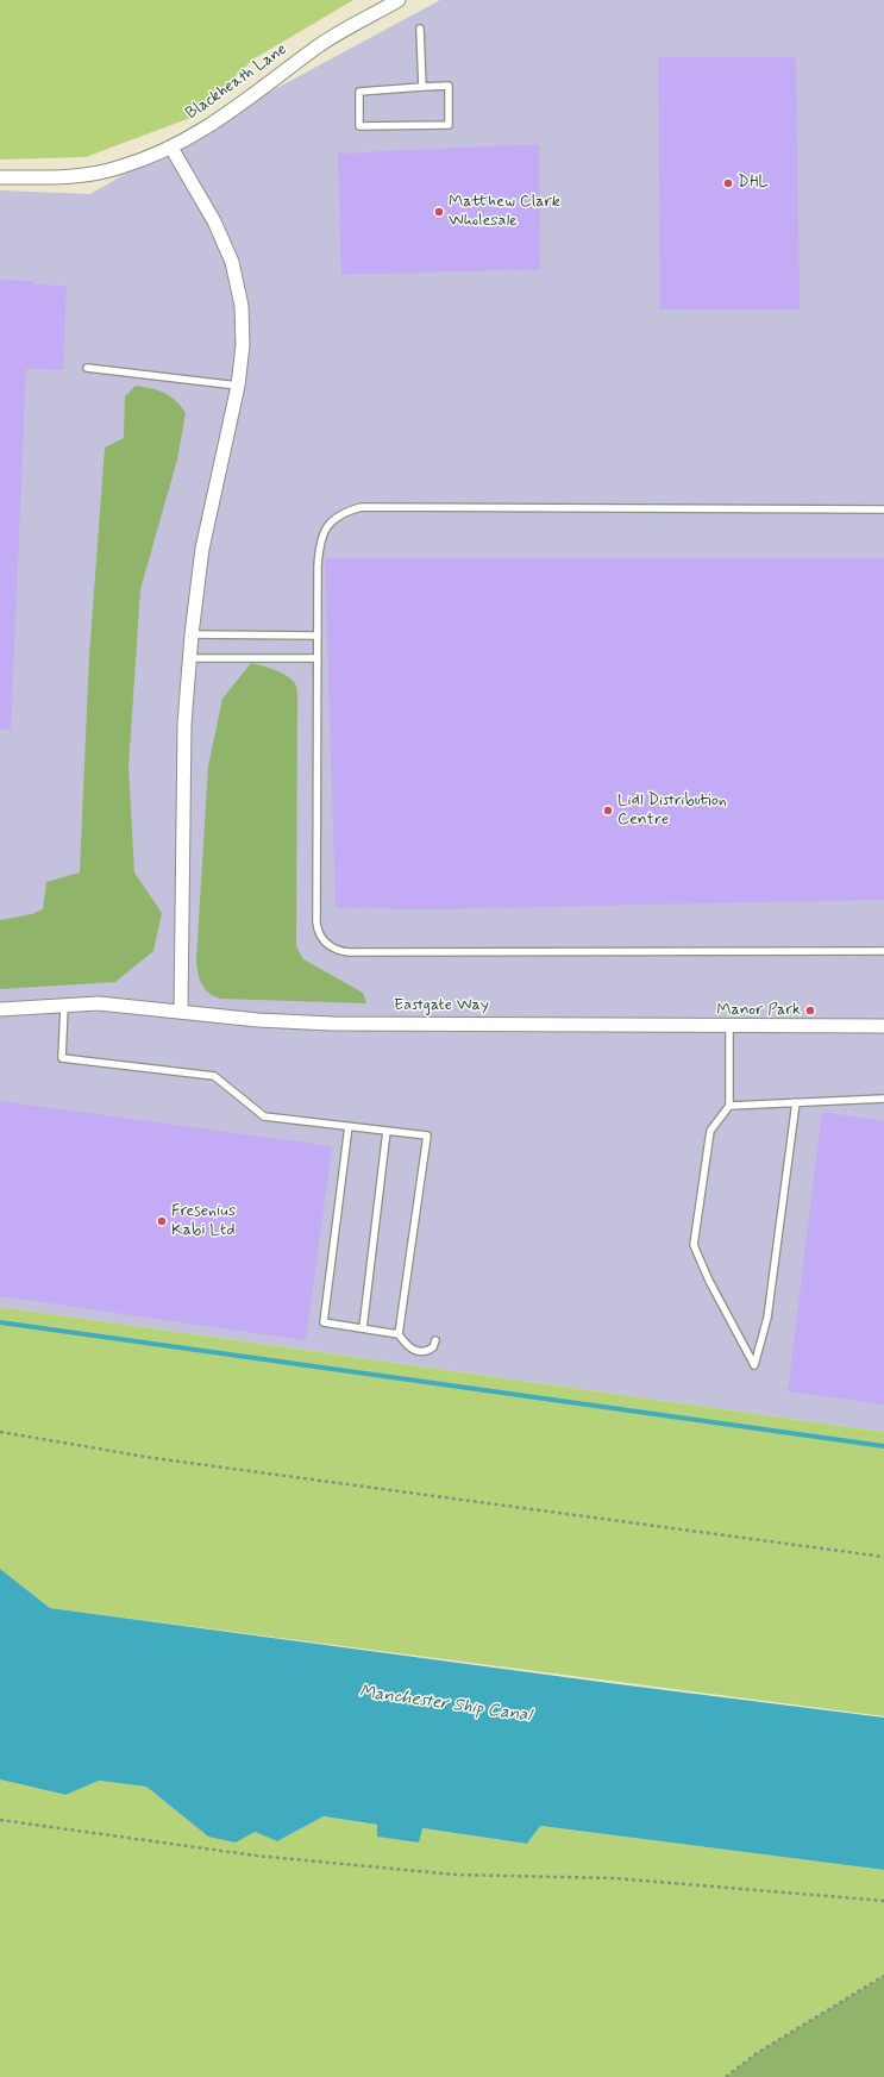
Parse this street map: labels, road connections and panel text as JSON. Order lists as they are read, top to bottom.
{
  "streets": {
    "street": ["Blackheath Lane", "Eastgate Way"]
  },
  "water": ["Manchester Ship Canal"],
  "places": [
    "DHL",
    "Matthew Clark Wholesale",
    "Lidl Distribution Centre",
    "Manor Park",
    "Fresenius Kabi Ltd"
  ]
}
